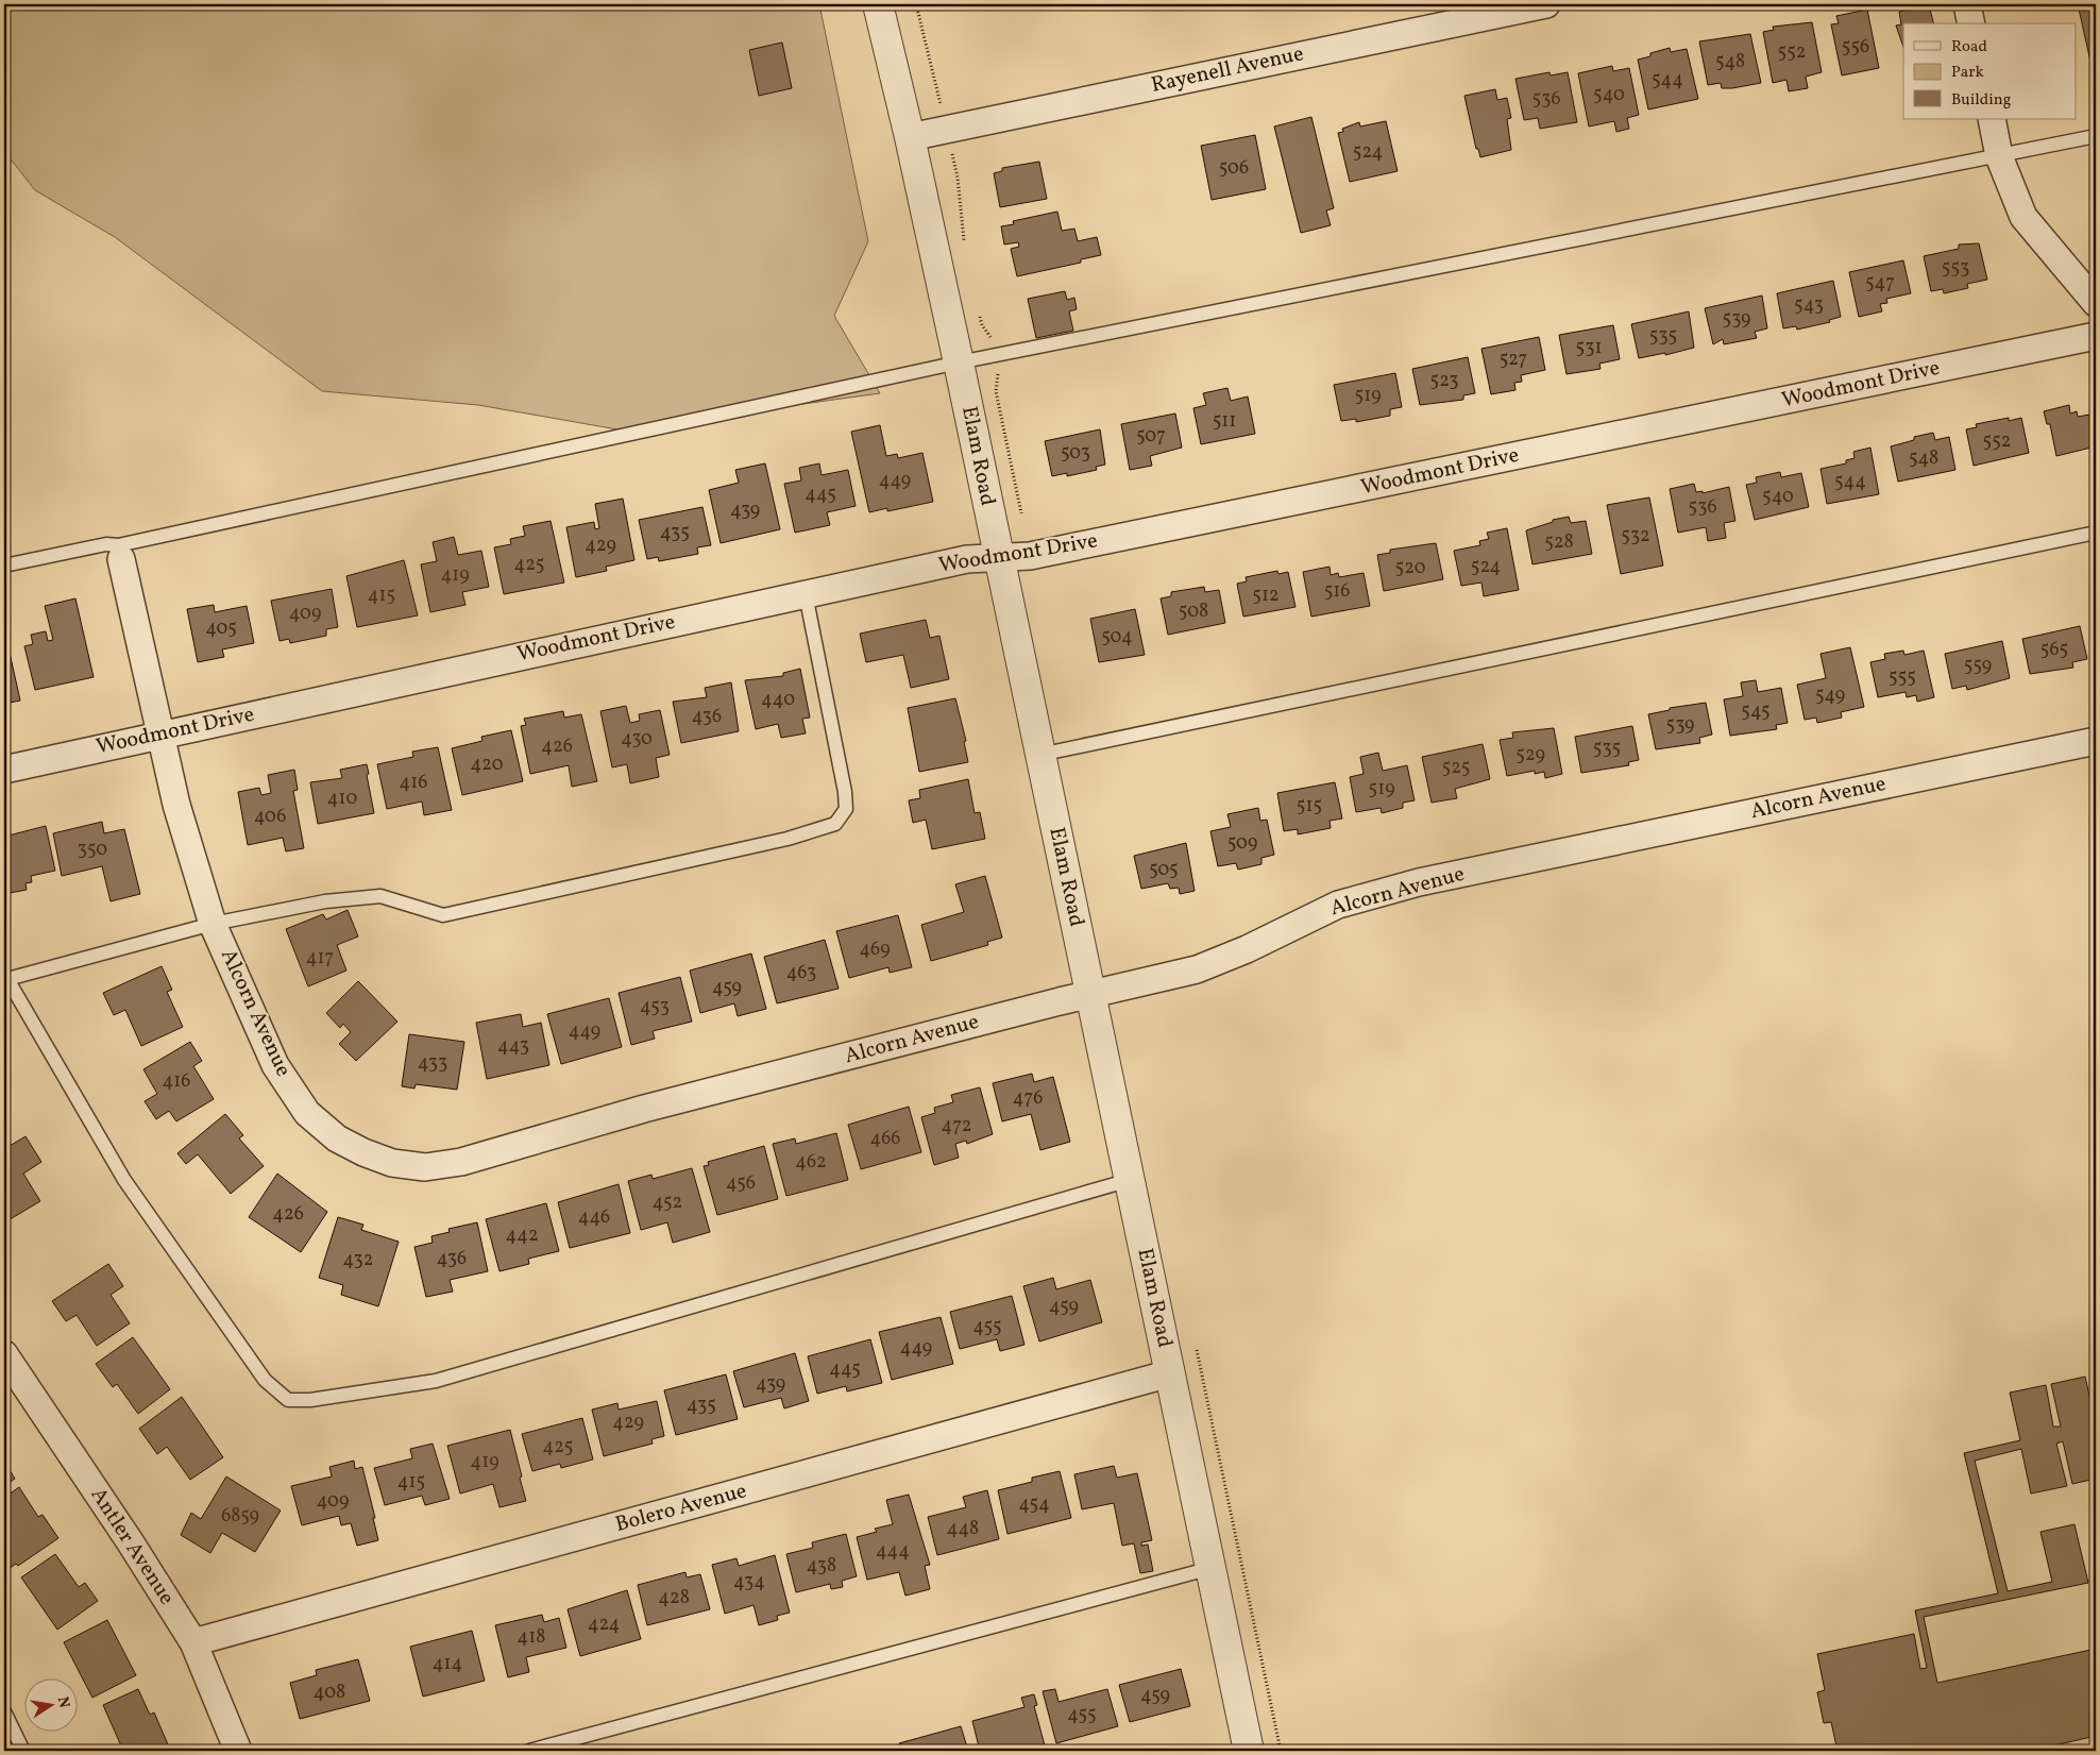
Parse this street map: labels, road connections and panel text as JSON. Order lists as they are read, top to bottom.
{
  "streets": {
    "street": [
      "Rayenell Avenue",
      "Woodmont Drive",
      "Elam Road",
      "Alcorn Avenue",
      "Bolero Avenue",
      "Antler Avenue"
    ]
  },
  "crossings": [
    ["Rayenell Avenue", "Elam Road"],
    ["Woodmont Drive", "Elam Road"],
    ["Woodmont Drive", "Alcorn Avenue"],
    ["Elam Road", "Alcorn Avenue"],
    ["Elam Road", "Bolero Avenue"],
    ["Bolero Avenue", "Antler Avenue"]
  ],
  "house_numbers": [
    "556",
    "552",
    "548",
    "544",
    "540",
    "536",
    "524",
    "506",
    "553",
    "547",
    "543",
    "539",
    "535",
    "531",
    "527",
    "523",
    "519",
    "511",
    "507",
    "552",
    "503",
    "548",
    "449",
    "544",
    "445",
    "540",
    "536",
    "439",
    "435",
    "532",
    "528",
    "429",
    "425",
    "524",
    "520",
    "419",
    "516",
    "415",
    "512",
    "508",
    "409",
    "405",
    "504",
    "565",
    "559",
    "555",
    "549",
    "440",
    "545",
    "436",
    "539",
    "430",
    "426",
    "535",
    "529",
    "420",
    "525",
    "416",
    "519",
    "410",
    "515",
    "406",
    "509",
    "350",
    "505",
    "469",
    "417",
    "463",
    "459",
    "453",
    "449",
    "443",
    "433",
    "416",
    "476",
    "472",
    "466",
    "462",
    "456",
    "452",
    "426",
    "446",
    "442",
    "436",
    "432",
    "459",
    "455",
    "449",
    "445",
    "439",
    "435",
    "429",
    "425",
    "419",
    "415",
    "409",
    "454",
    "6859",
    "448",
    "444",
    "438",
    "434",
    "428",
    "424",
    "418",
    "414",
    "408",
    "459",
    "455"
  ],
  "legend": ["Road", "Park", "Building"],
  "north": "right"
}
